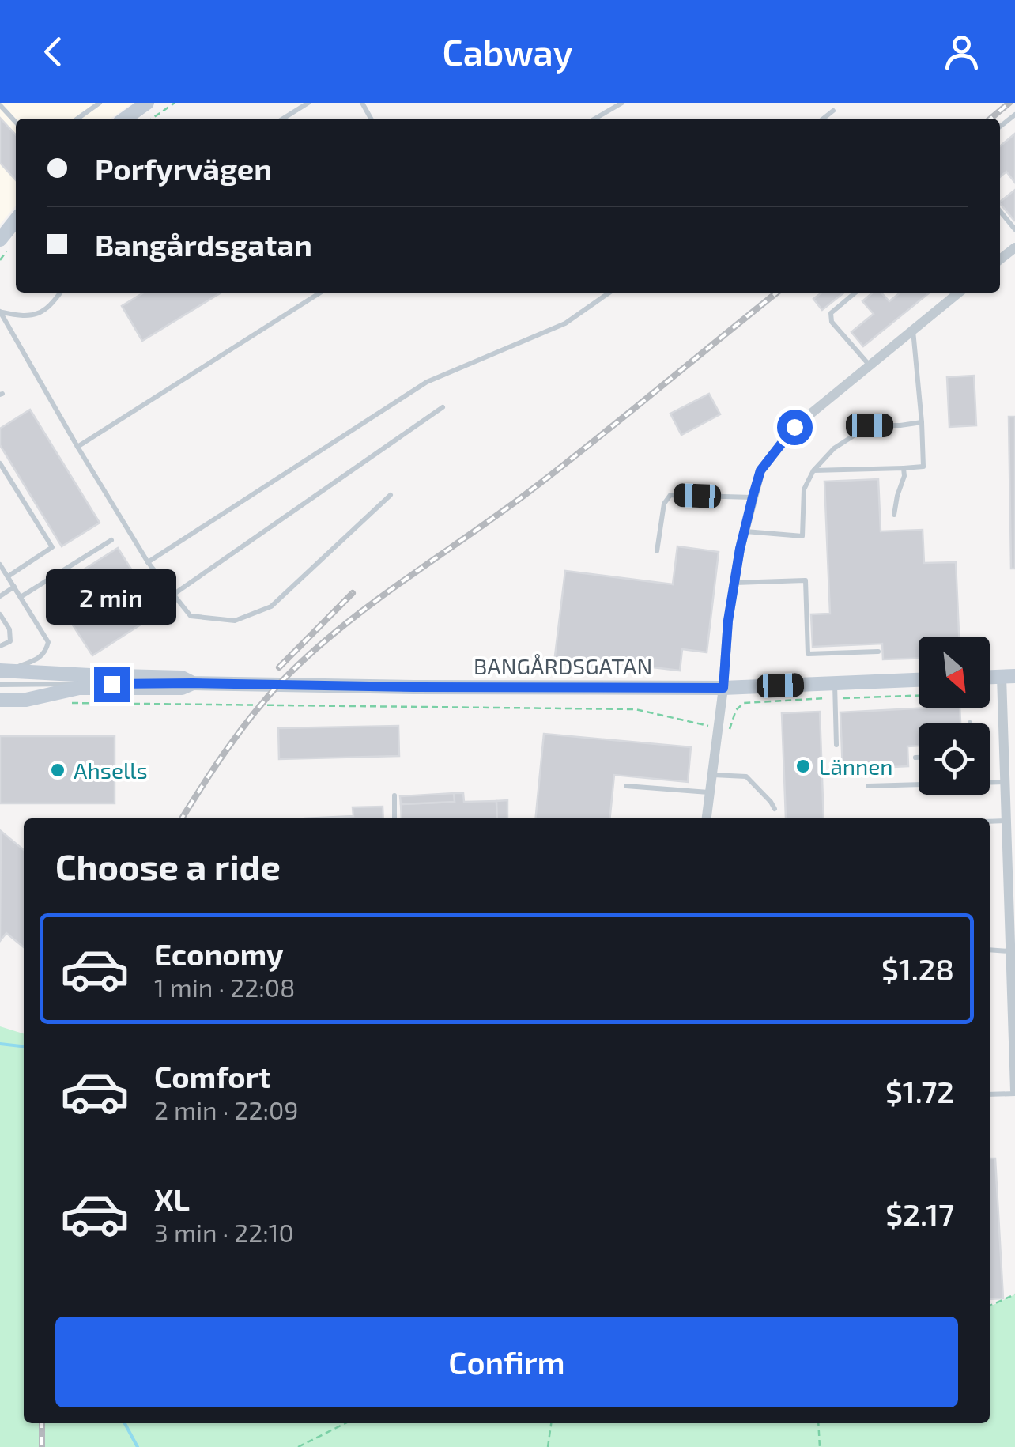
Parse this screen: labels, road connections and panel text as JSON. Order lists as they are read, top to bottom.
{
  "streets": {
    "main road": ["BANGÅRDSGATAN"]
  },
  "places": ["Lännen", "Ahsells"],
  "north": "bottom right",
  "page": {
    "header": "Cabway",
    "banner": ["Porfyrvägen", "Bangårdsgatan"],
    "bubble": "2 min",
    "heading": "Choose a ride",
    "list": [
      {
        "name": "Economy",
        "note": "1 min · 22:08",
        "value": "$1.28"
      },
      {
        "name": "Comfort",
        "note": "2 min · 22:09",
        "value": "$1.72"
      },
      {
        "name": "XL",
        "note": "3 min · 22:10",
        "value": "$2.17"
      }
    ],
    "buttons": "Confirm"
  }
}
